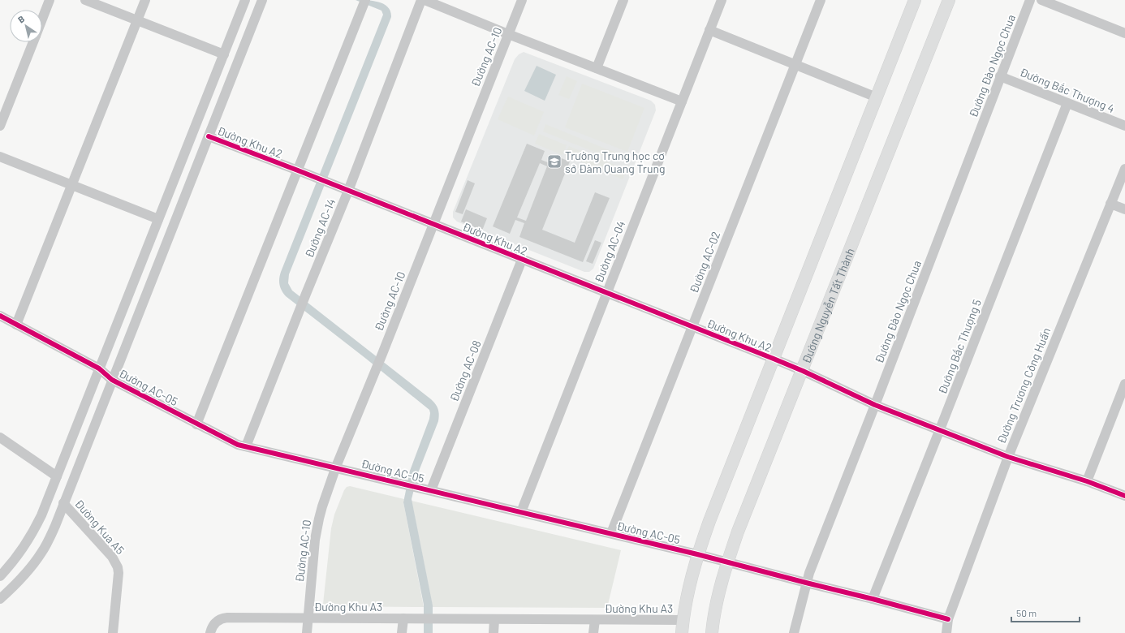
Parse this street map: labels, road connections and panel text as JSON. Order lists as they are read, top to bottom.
{
  "streets": {
    "main road": ["Đường Nguyễn Tất Thành"],
    "street": [
      "Đường AC-10",
      "Đường Đào Ngọc Chua",
      "Đường Bắc Thượng 4",
      "Đường Khu A2",
      "Đường AC-14",
      "Đường AC-04",
      "Đường AC-02",
      "Đường Bắc Thượng 5",
      "Đường AC-08",
      "Đường Trương Công Huấn",
      "Đường AC-05",
      "Đường Kua A5",
      "Đường Khu A3"
    ]
  },
  "crossings": [
    ["Đường AC-10", "Đường Khu A2"],
    ["Đường AC-10", "Đường AC-05"],
    ["Đường AC-10", "Đường Khu A3"],
    ["Đường Đào Ngọc Chua", "Đường Bắc Thượng 4"],
    ["Đường Đào Ngọc Chua", "Đường Khu A2"],
    ["Đường Đào Ngọc Chua", "Đường AC-05"],
    ["Đường Bắc Thượng 4", "Đường Bắc Thượng 5"],
    ["Đường Khu A2", "Đường AC-14"],
    ["Đường Khu A2", "Đường AC-04"],
    ["Đường Khu A2", "Đường AC-02"],
    ["Đường Khu A2", "Đường Nguyễn Tất Thành"],
    ["Đường Khu A2", "Đường Bắc Thượng 5"],
    ["Đường Khu A2", "Đường AC-08"],
    ["Đường Khu A2", "Đường Trương Công Huấn"],
    ["Đường AC-14", "Đường AC-05"],
    ["Đường AC-04", "Đường AC-05"],
    ["Đường AC-02", "Đường AC-05"],
    ["Đường Nguyễn Tất Thành", "Đường AC-05"],
    ["Đường Bắc Thượng 5", "Đường AC-05"],
    ["Đường AC-08", "Đường AC-05"],
    ["Đường Trương Công Huấn", "Đường AC-05"]
  ],
  "places": {
    "school or university": ["Trường Trung học cơ sở Đàm Quang Trung"]
  },
  "scale_bar": "50 m",
  "north": "top left"
}
